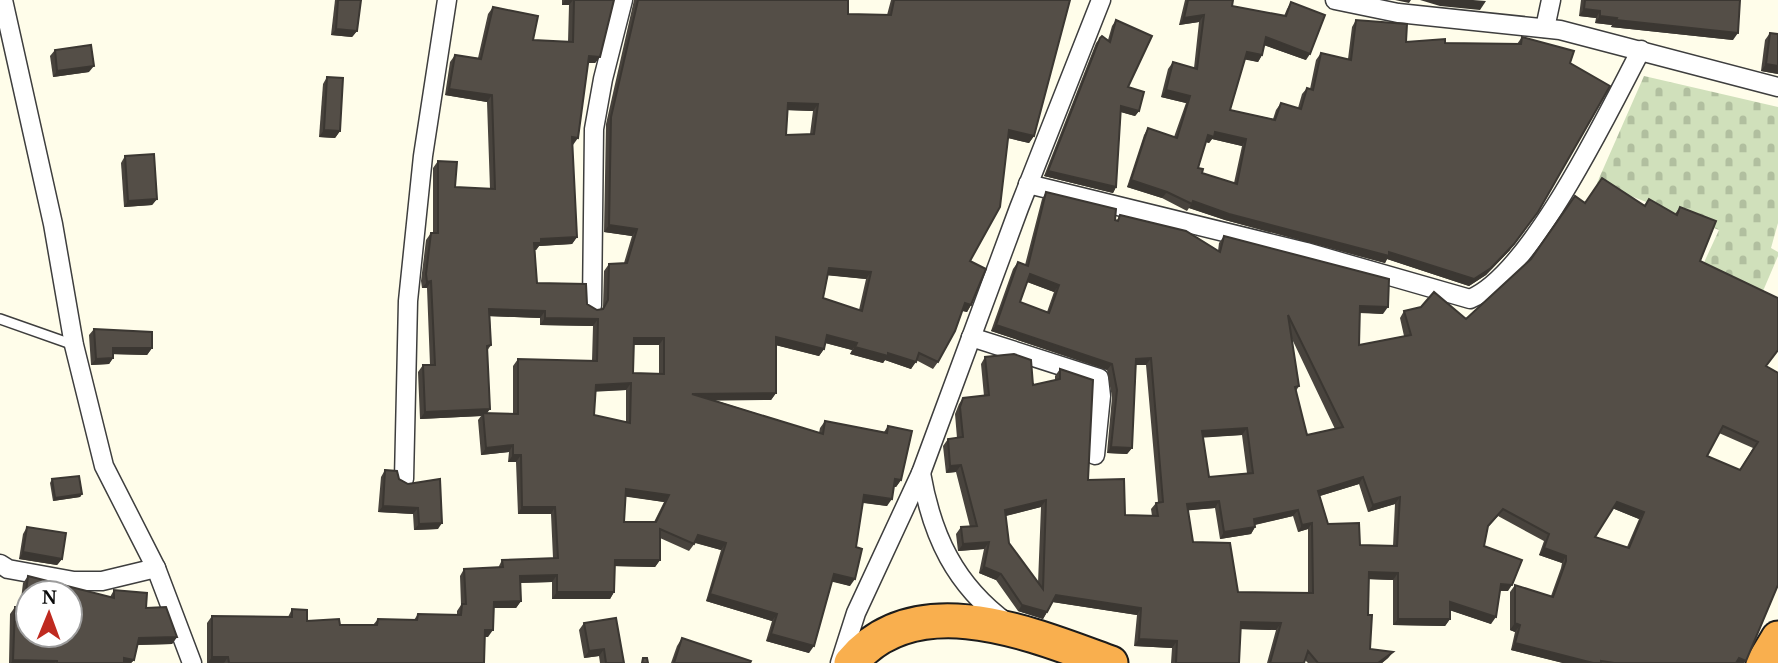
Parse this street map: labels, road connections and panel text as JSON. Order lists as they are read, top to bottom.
{
  "north": "top"
}
